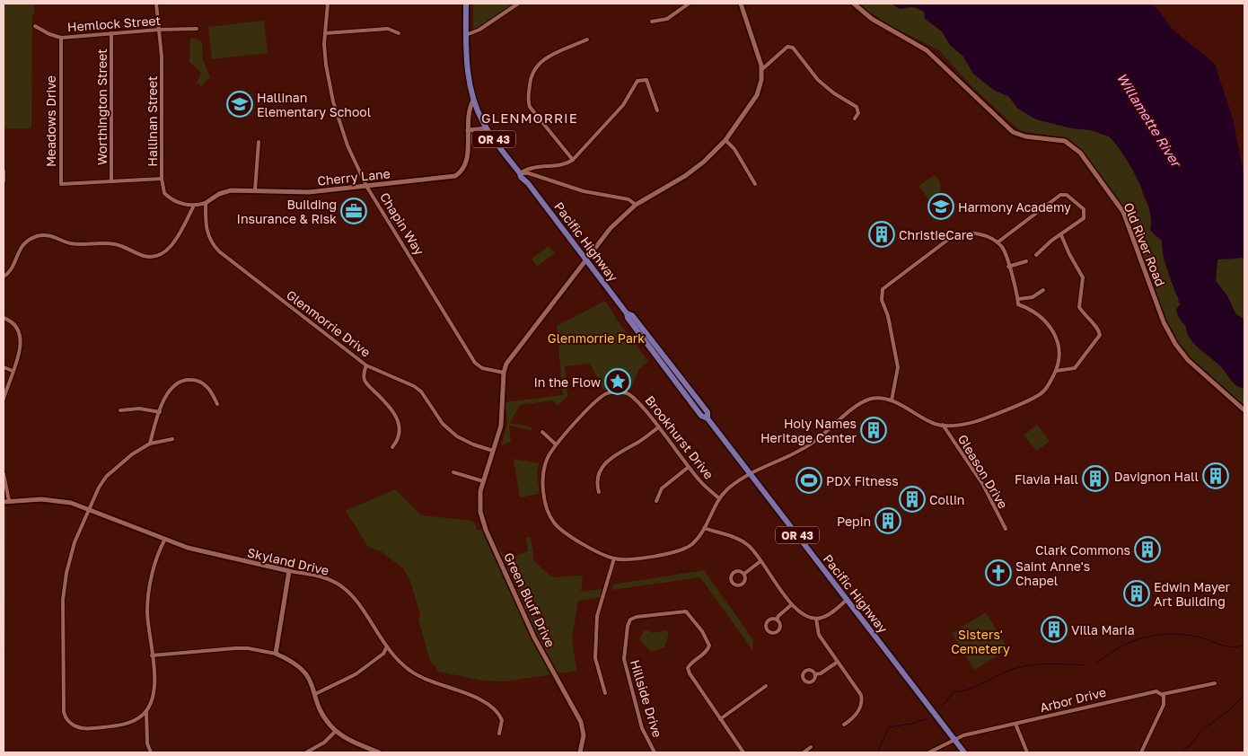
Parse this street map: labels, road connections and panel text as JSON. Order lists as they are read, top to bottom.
{
  "streets": {
    "main road": ["OR 43", "Pacific Highway"],
    "street": [
      "Hemlock Street",
      "Worthington Street",
      "Meadows Drive",
      "Hallinan Street",
      "Cherry Lane",
      "Chapin Way",
      "Old River Road",
      "Glenmorrie Drive",
      "Brookhurst Drive",
      "Gleason Drive",
      "Skyland Drive",
      "Green Bluff Drive",
      "Hillside Drive",
      "Arbor Drive"
    ]
  },
  "crossings": [
    ["Hemlock Street", "Worthington Street"],
    ["Hemlock Street", "Meadows Drive"],
    ["Hemlock Street", "Hallinan Street"],
    ["Worthington Street", "Meadows Drive"],
    ["Meadows Drive", "Hallinan Street"],
    ["OR 43", "Pacific Highway"],
    ["OR 43", "Arbor Drive"],
    ["Cherry Lane", "Chapin Way"],
    ["Cherry Lane", "Pacific Highway"],
    ["Cherry Lane", "Glenmorrie Drive"],
    ["Pacific Highway", "Arbor Drive"],
    ["Glenmorrie Drive", "Green Bluff Drive"]
  ],
  "districts": ["GLENMORRIE"],
  "water": ["Willamette River"],
  "parks": ["Glenmorrie Park", "Sisters' Cemetery"],
  "places": {
    "school or university": ["Hallinan Elementary School", "Harmony Academy"],
    "office": ["Building Insurance & Risk"],
    "building": [
      "ChristieCare",
      "Holy Names Heritage Center",
      "Davignon Hall",
      "Flavia Hall",
      "Collin",
      "Pepin",
      "Clark Commons",
      "Edwin Mayer Art Building",
      "Villa Maria"
    ],
    "place": ["In the Flow"],
    "sports": ["PDX Fitness"],
    "church": ["Saint Anne's Chapel"]
  }
}
